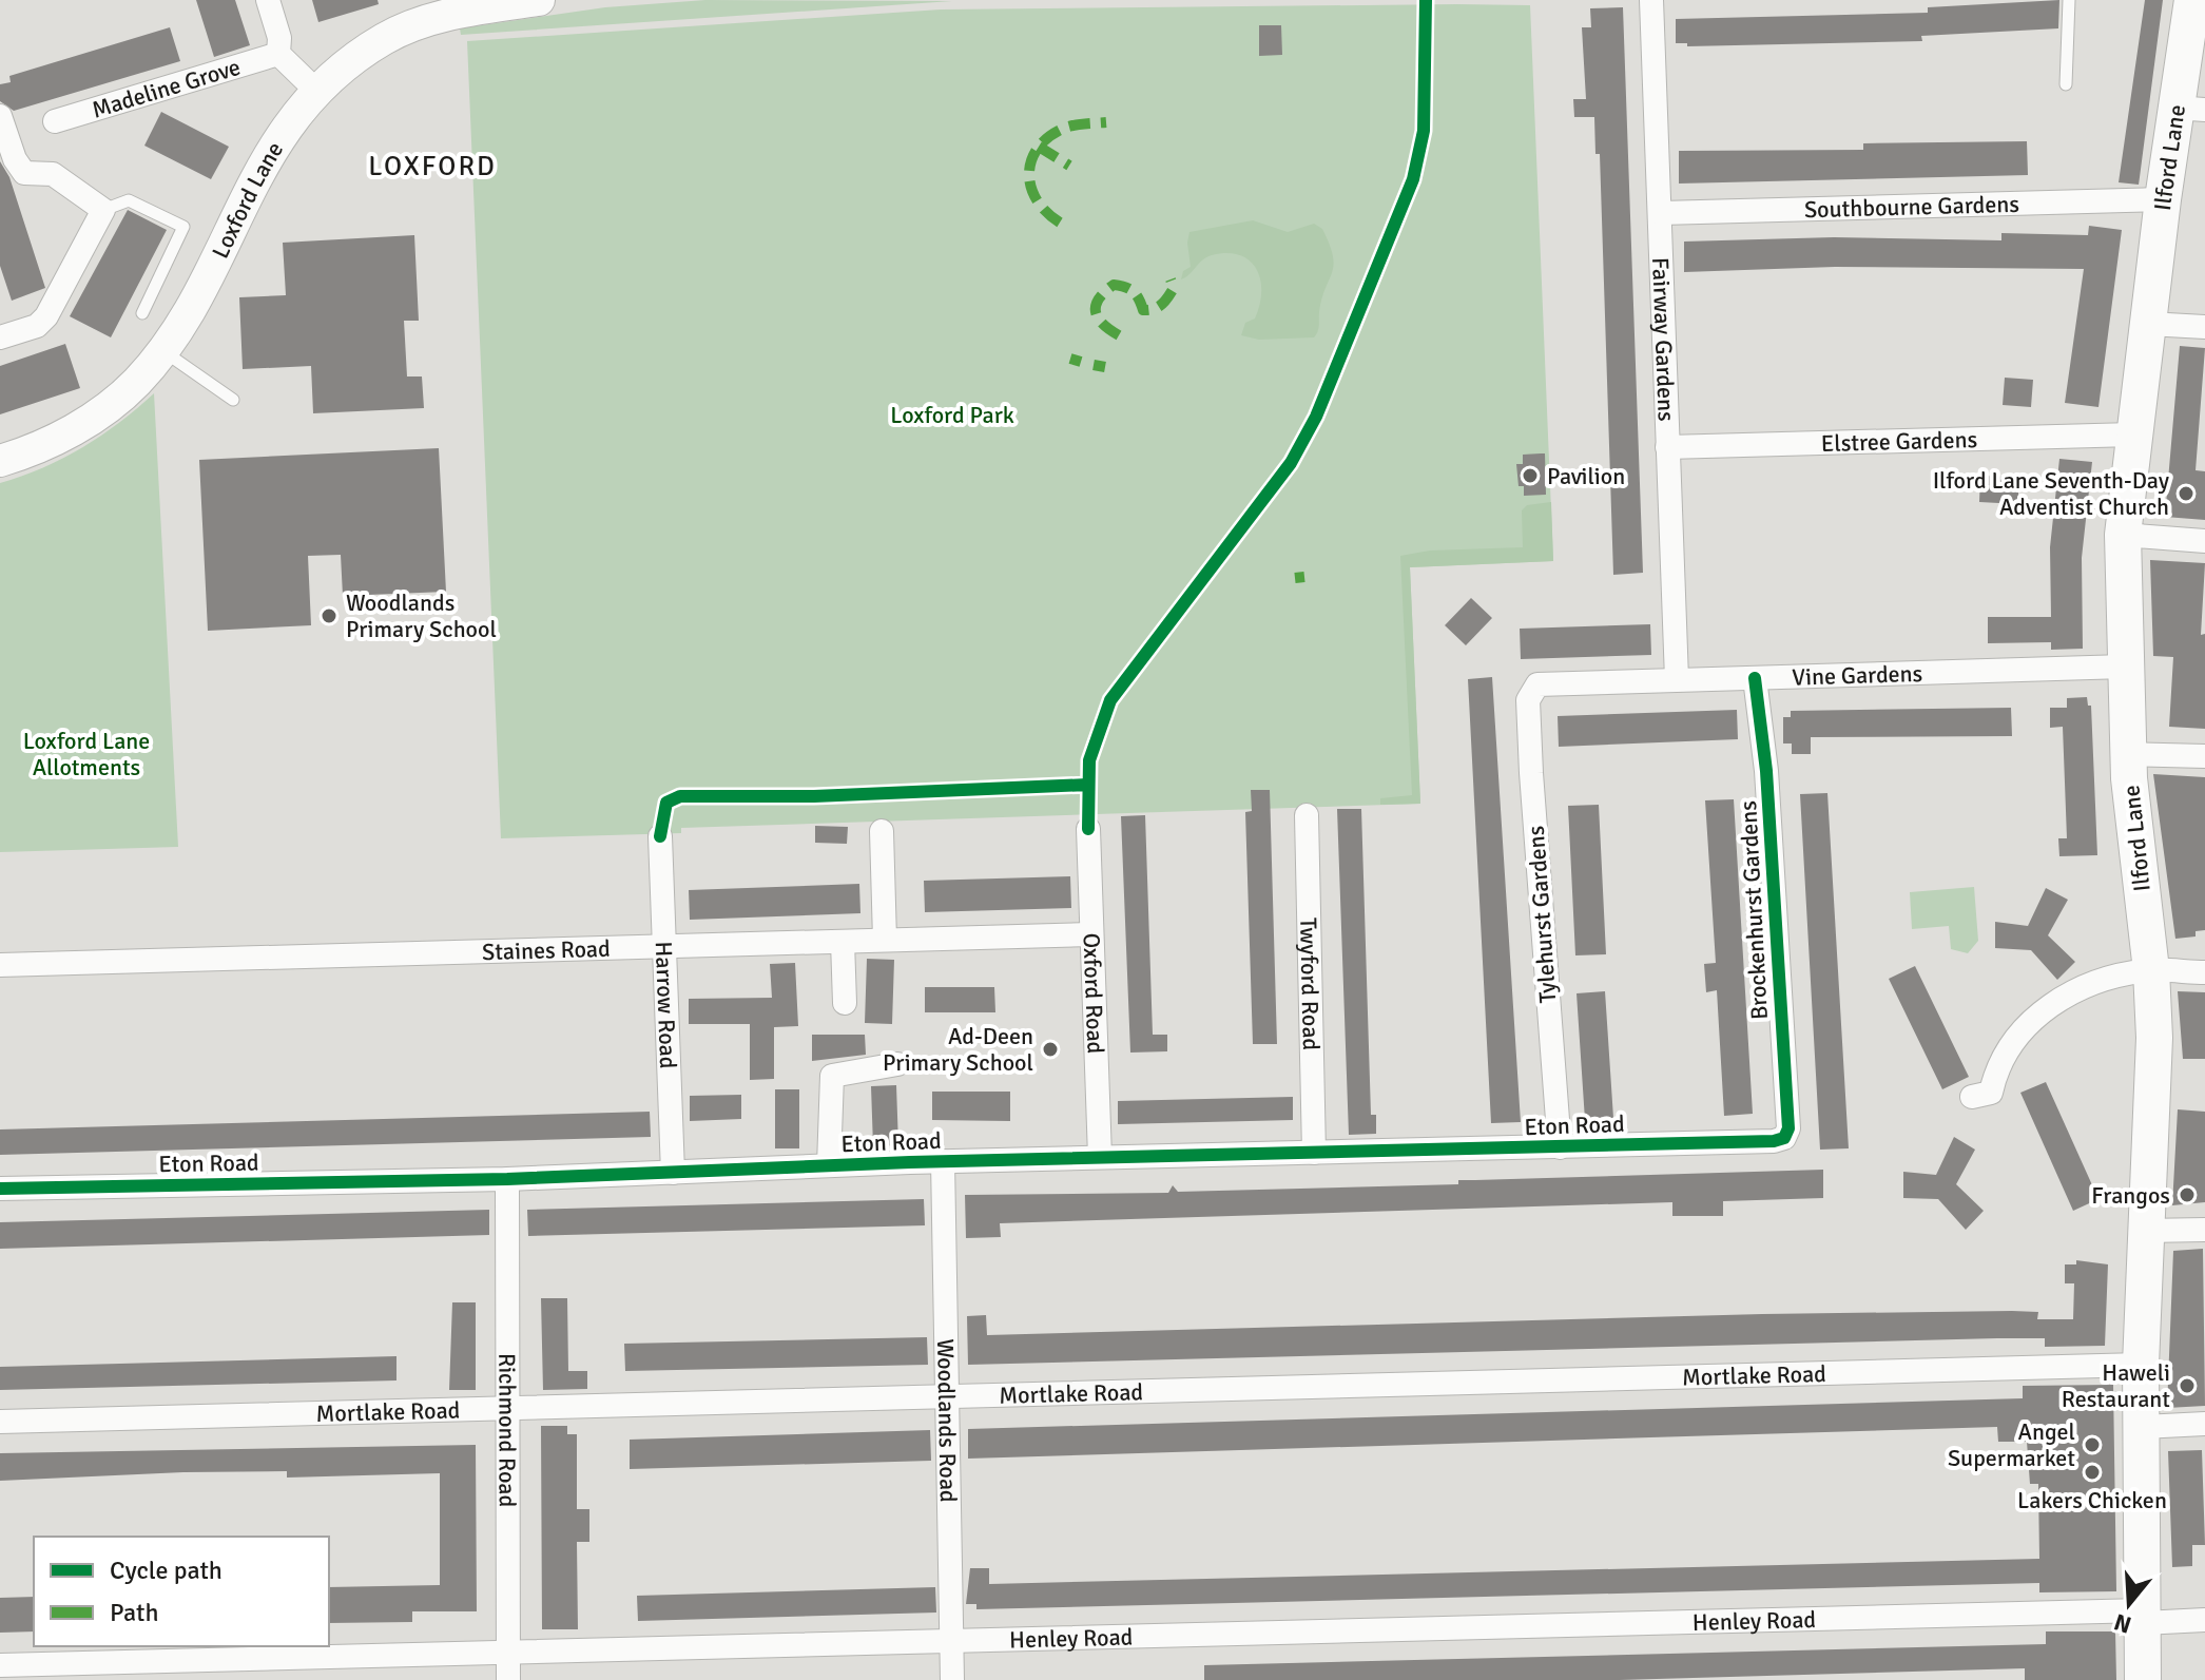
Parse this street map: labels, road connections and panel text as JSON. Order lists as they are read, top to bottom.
{
  "streets": {
    "main road": ["Ilford Lane"],
    "street": [
      "Madeline Grove",
      "Loxford Lane",
      "Southbourne Gardens",
      "Fairway Gardens",
      "Elstree Gardens",
      "Vine Gardens",
      "Brockenhurst Gardens",
      "Tylehurst Gardens",
      "Staines Road",
      "Twyford Road",
      "Oxford Road",
      "Harrow Road",
      "Eton Road",
      "Mortlake Road",
      "Woodlands Road",
      "Richmond Road",
      "Henley Road"
    ]
  },
  "crossings": [
    ["Ilford Lane", "Southbourne Gardens"],
    ["Ilford Lane", "Elstree Gardens"],
    ["Ilford Lane", "Vine Gardens"],
    ["Ilford Lane", "Mortlake Road"],
    ["Ilford Lane", "Henley Road"],
    ["Southbourne Gardens", "Fairway Gardens"],
    ["Fairway Gardens", "Elstree Gardens"],
    ["Fairway Gardens", "Vine Gardens"],
    ["Vine Gardens", "Brockenhurst Gardens"],
    ["Vine Gardens", "Tylehurst Gardens"],
    ["Brockenhurst Gardens", "Eton Road"],
    ["Tylehurst Gardens", "Eton Road"],
    ["Staines Road", "Oxford Road"],
    ["Staines Road", "Harrow Road"],
    ["Twyford Road", "Eton Road"],
    ["Oxford Road", "Eton Road"],
    ["Harrow Road", "Eton Road"],
    ["Eton Road", "Woodlands Road"],
    ["Eton Road", "Richmond Road"],
    ["Mortlake Road", "Woodlands Road"],
    ["Mortlake Road", "Richmond Road"],
    ["Woodlands Road", "Henley Road"],
    ["Richmond Road", "Henley Road"]
  ],
  "districts": ["LOXFORD"],
  "parks": ["Loxford Park", "Loxford Lane Allotments"],
  "places": [
    "Pavilion",
    "Ilford Lane Seventh-Day Adventist Church",
    "Woodlands Primary School",
    "Ad-Deen Primary School",
    "Frangos",
    "Haweli Restaurant",
    "Angel Supermarket",
    "Lakers Chicken"
  ],
  "legend": ["Cycle path", "Path"],
  "north": "bottom"
}
